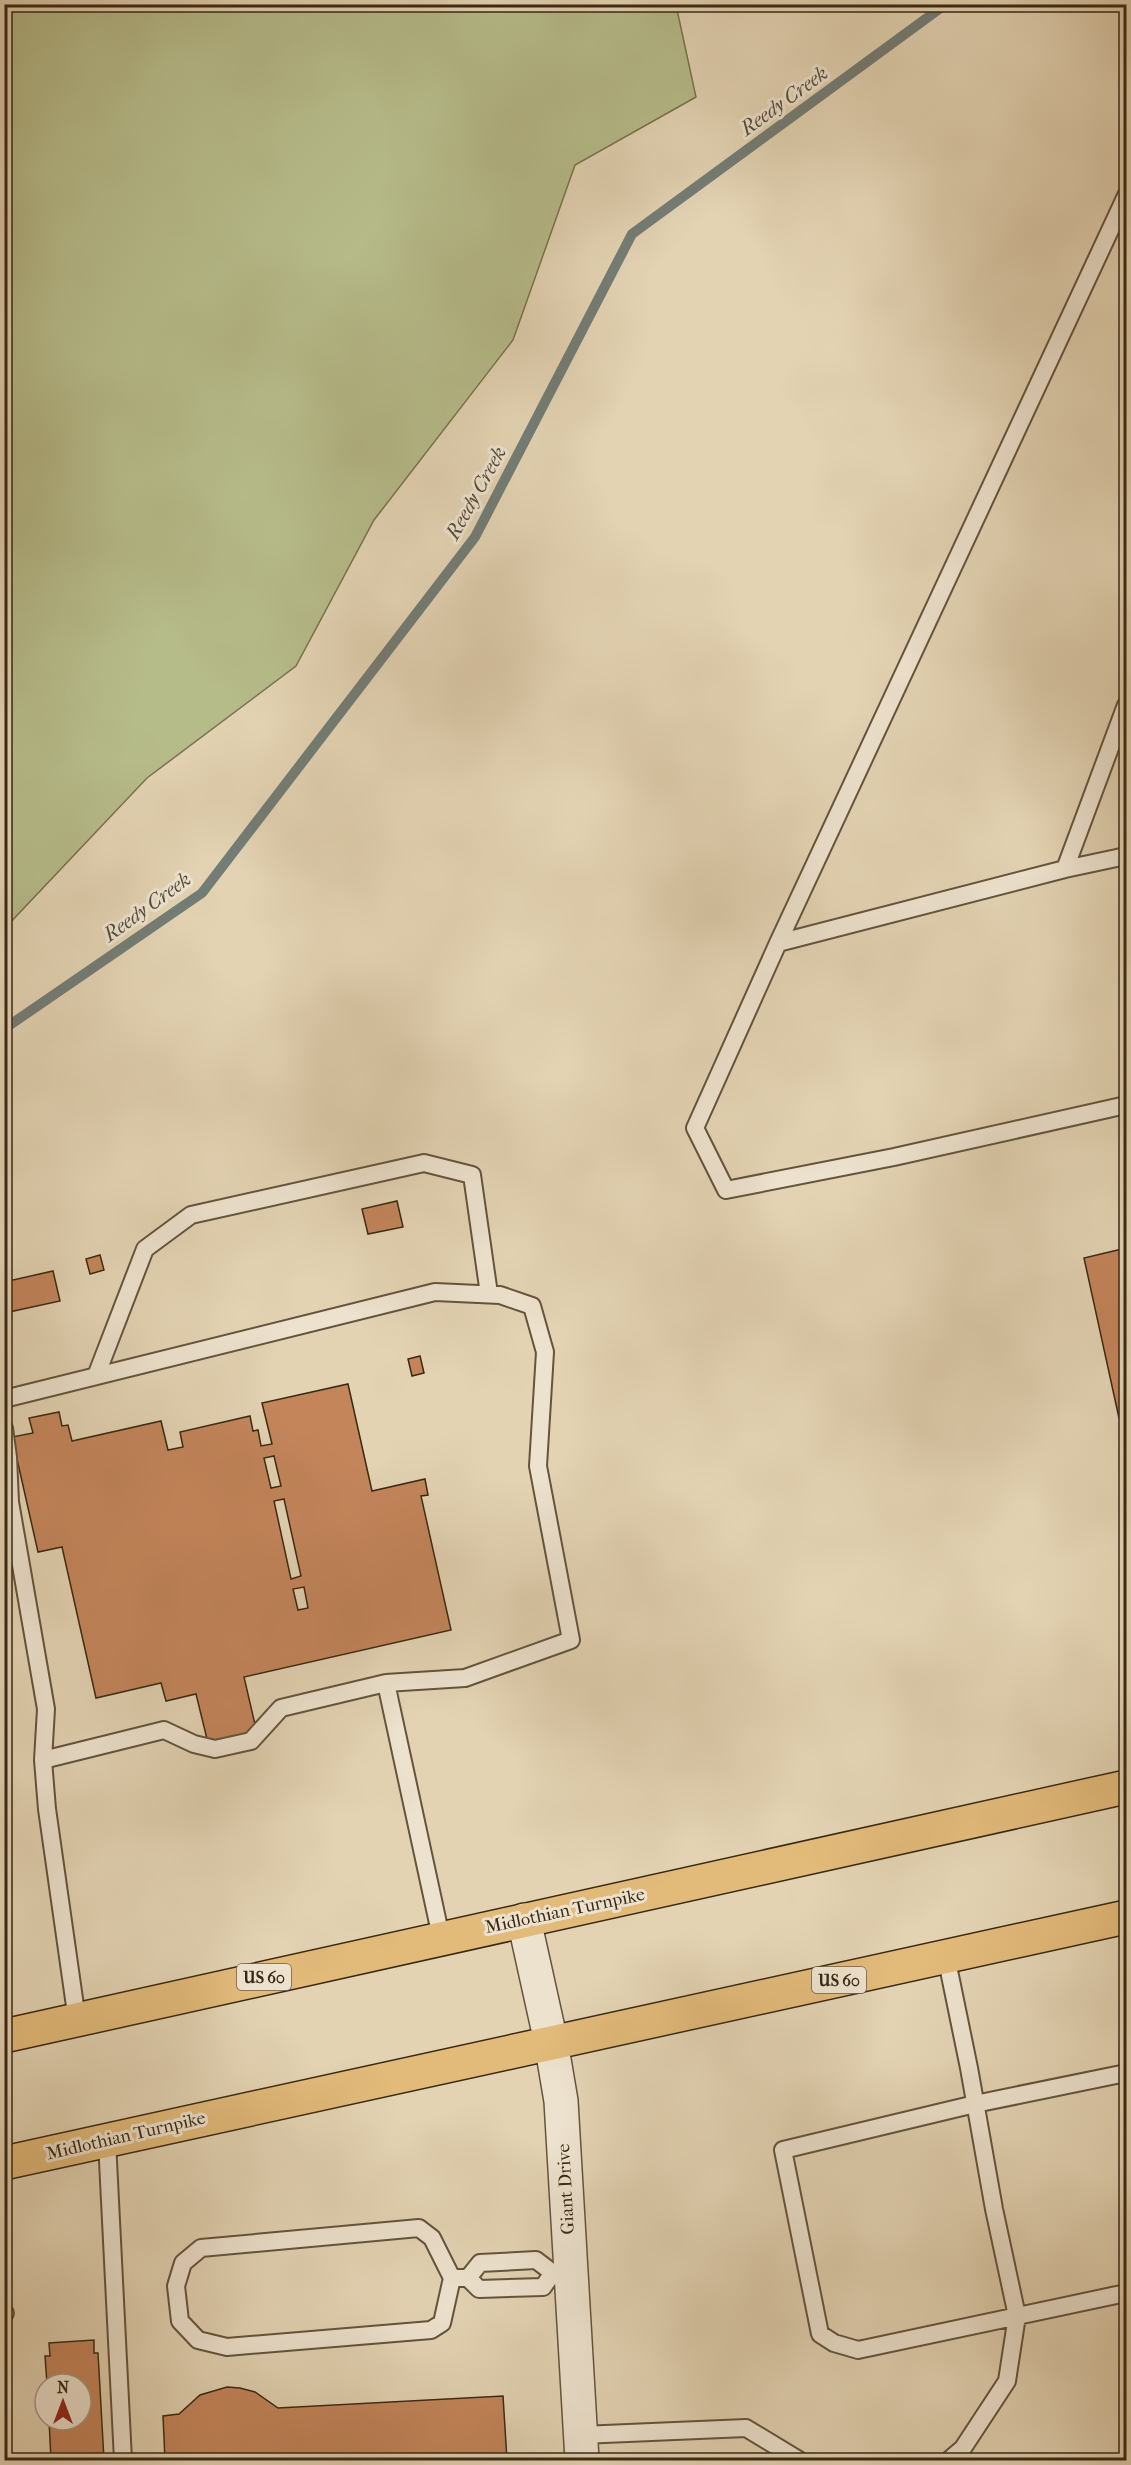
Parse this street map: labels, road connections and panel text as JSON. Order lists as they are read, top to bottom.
{
  "streets": {
    "main road": ["Midlothian Turnpike", "US 60"],
    "street": ["Giant Drive"]
  },
  "crossings": [
    ["Midlothian Turnpike", "Giant Drive"]
  ],
  "water": ["Reedy Creek"],
  "north": "top"
}
